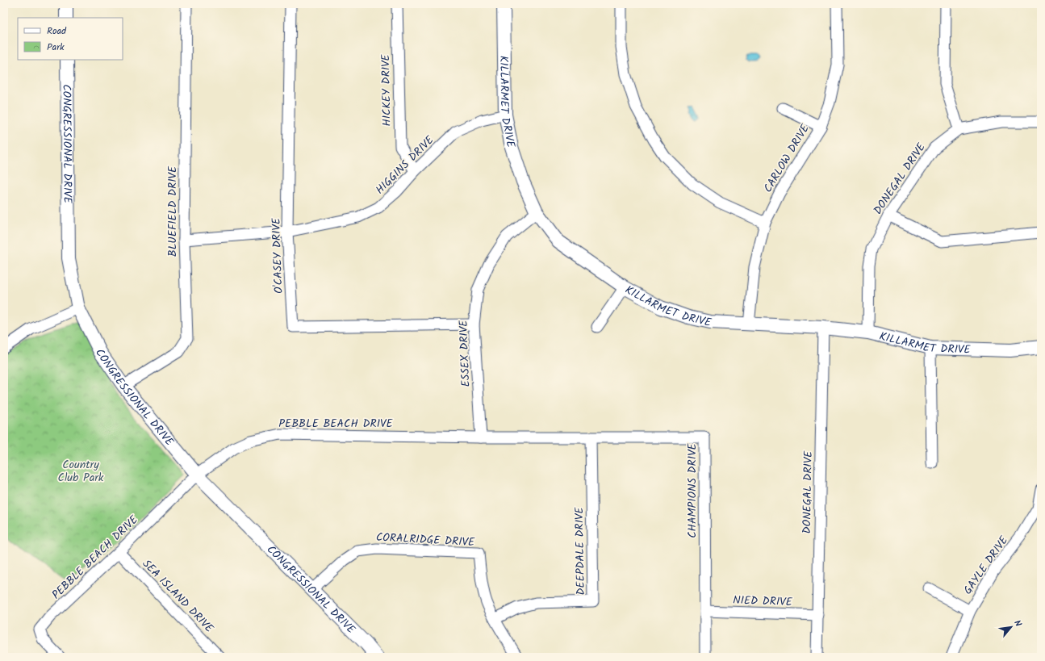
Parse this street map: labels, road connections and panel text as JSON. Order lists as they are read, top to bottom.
{
  "streets": {
    "street": [
      "HICKEY DRIVE",
      "KILLARMET DRIVE",
      "CONGRESSIONAL DRIVE",
      "CARLOW DRIVE",
      "HIGGINS DRIVE",
      "DONEGAL DRIVE",
      "BLUEFIELD DRIVE",
      "O'CASEY DRIVE",
      "ESSEX DRIVE",
      "PEBBLE BEACH DRIVE",
      "CHAMPIONS DRIVE",
      "CORALRIDGE DRIVE",
      "DEEPDALE DRIVE",
      "GAYLE DRIVE",
      "SEA ISLAND DRIVE",
      "NIED DRIVE"
    ]
  },
  "crossings": [
    ["HICKEY DRIVE", "HIGGINS DRIVE"],
    ["KILLARMET DRIVE", "CARLOW DRIVE"],
    ["KILLARMET DRIVE", "HIGGINS DRIVE"],
    ["KILLARMET DRIVE", "DONEGAL DRIVE"],
    ["KILLARMET DRIVE", "ESSEX DRIVE"],
    ["CONGRESSIONAL DRIVE", "BLUEFIELD DRIVE"],
    ["CONGRESSIONAL DRIVE", "PEBBLE BEACH DRIVE"],
    ["CONGRESSIONAL DRIVE", "CORALRIDGE DRIVE"],
    ["HIGGINS DRIVE", "BLUEFIELD DRIVE"],
    ["HIGGINS DRIVE", "O'CASEY DRIVE"],
    ["DONEGAL DRIVE", "NIED DRIVE"],
    ["O'CASEY DRIVE", "ESSEX DRIVE"],
    ["ESSEX DRIVE", "PEBBLE BEACH DRIVE"],
    ["PEBBLE BEACH DRIVE", "CHAMPIONS DRIVE"],
    ["PEBBLE BEACH DRIVE", "DEEPDALE DRIVE"],
    ["PEBBLE BEACH DRIVE", "SEA ISLAND DRIVE"],
    ["CHAMPIONS DRIVE", "DEEPDALE DRIVE"],
    ["CHAMPIONS DRIVE", "NIED DRIVE"],
    ["CORALRIDGE DRIVE", "DEEPDALE DRIVE"]
  ],
  "parks": ["Country Club Park"],
  "legend": ["Road", "Park"],
  "north": "top right"
}
